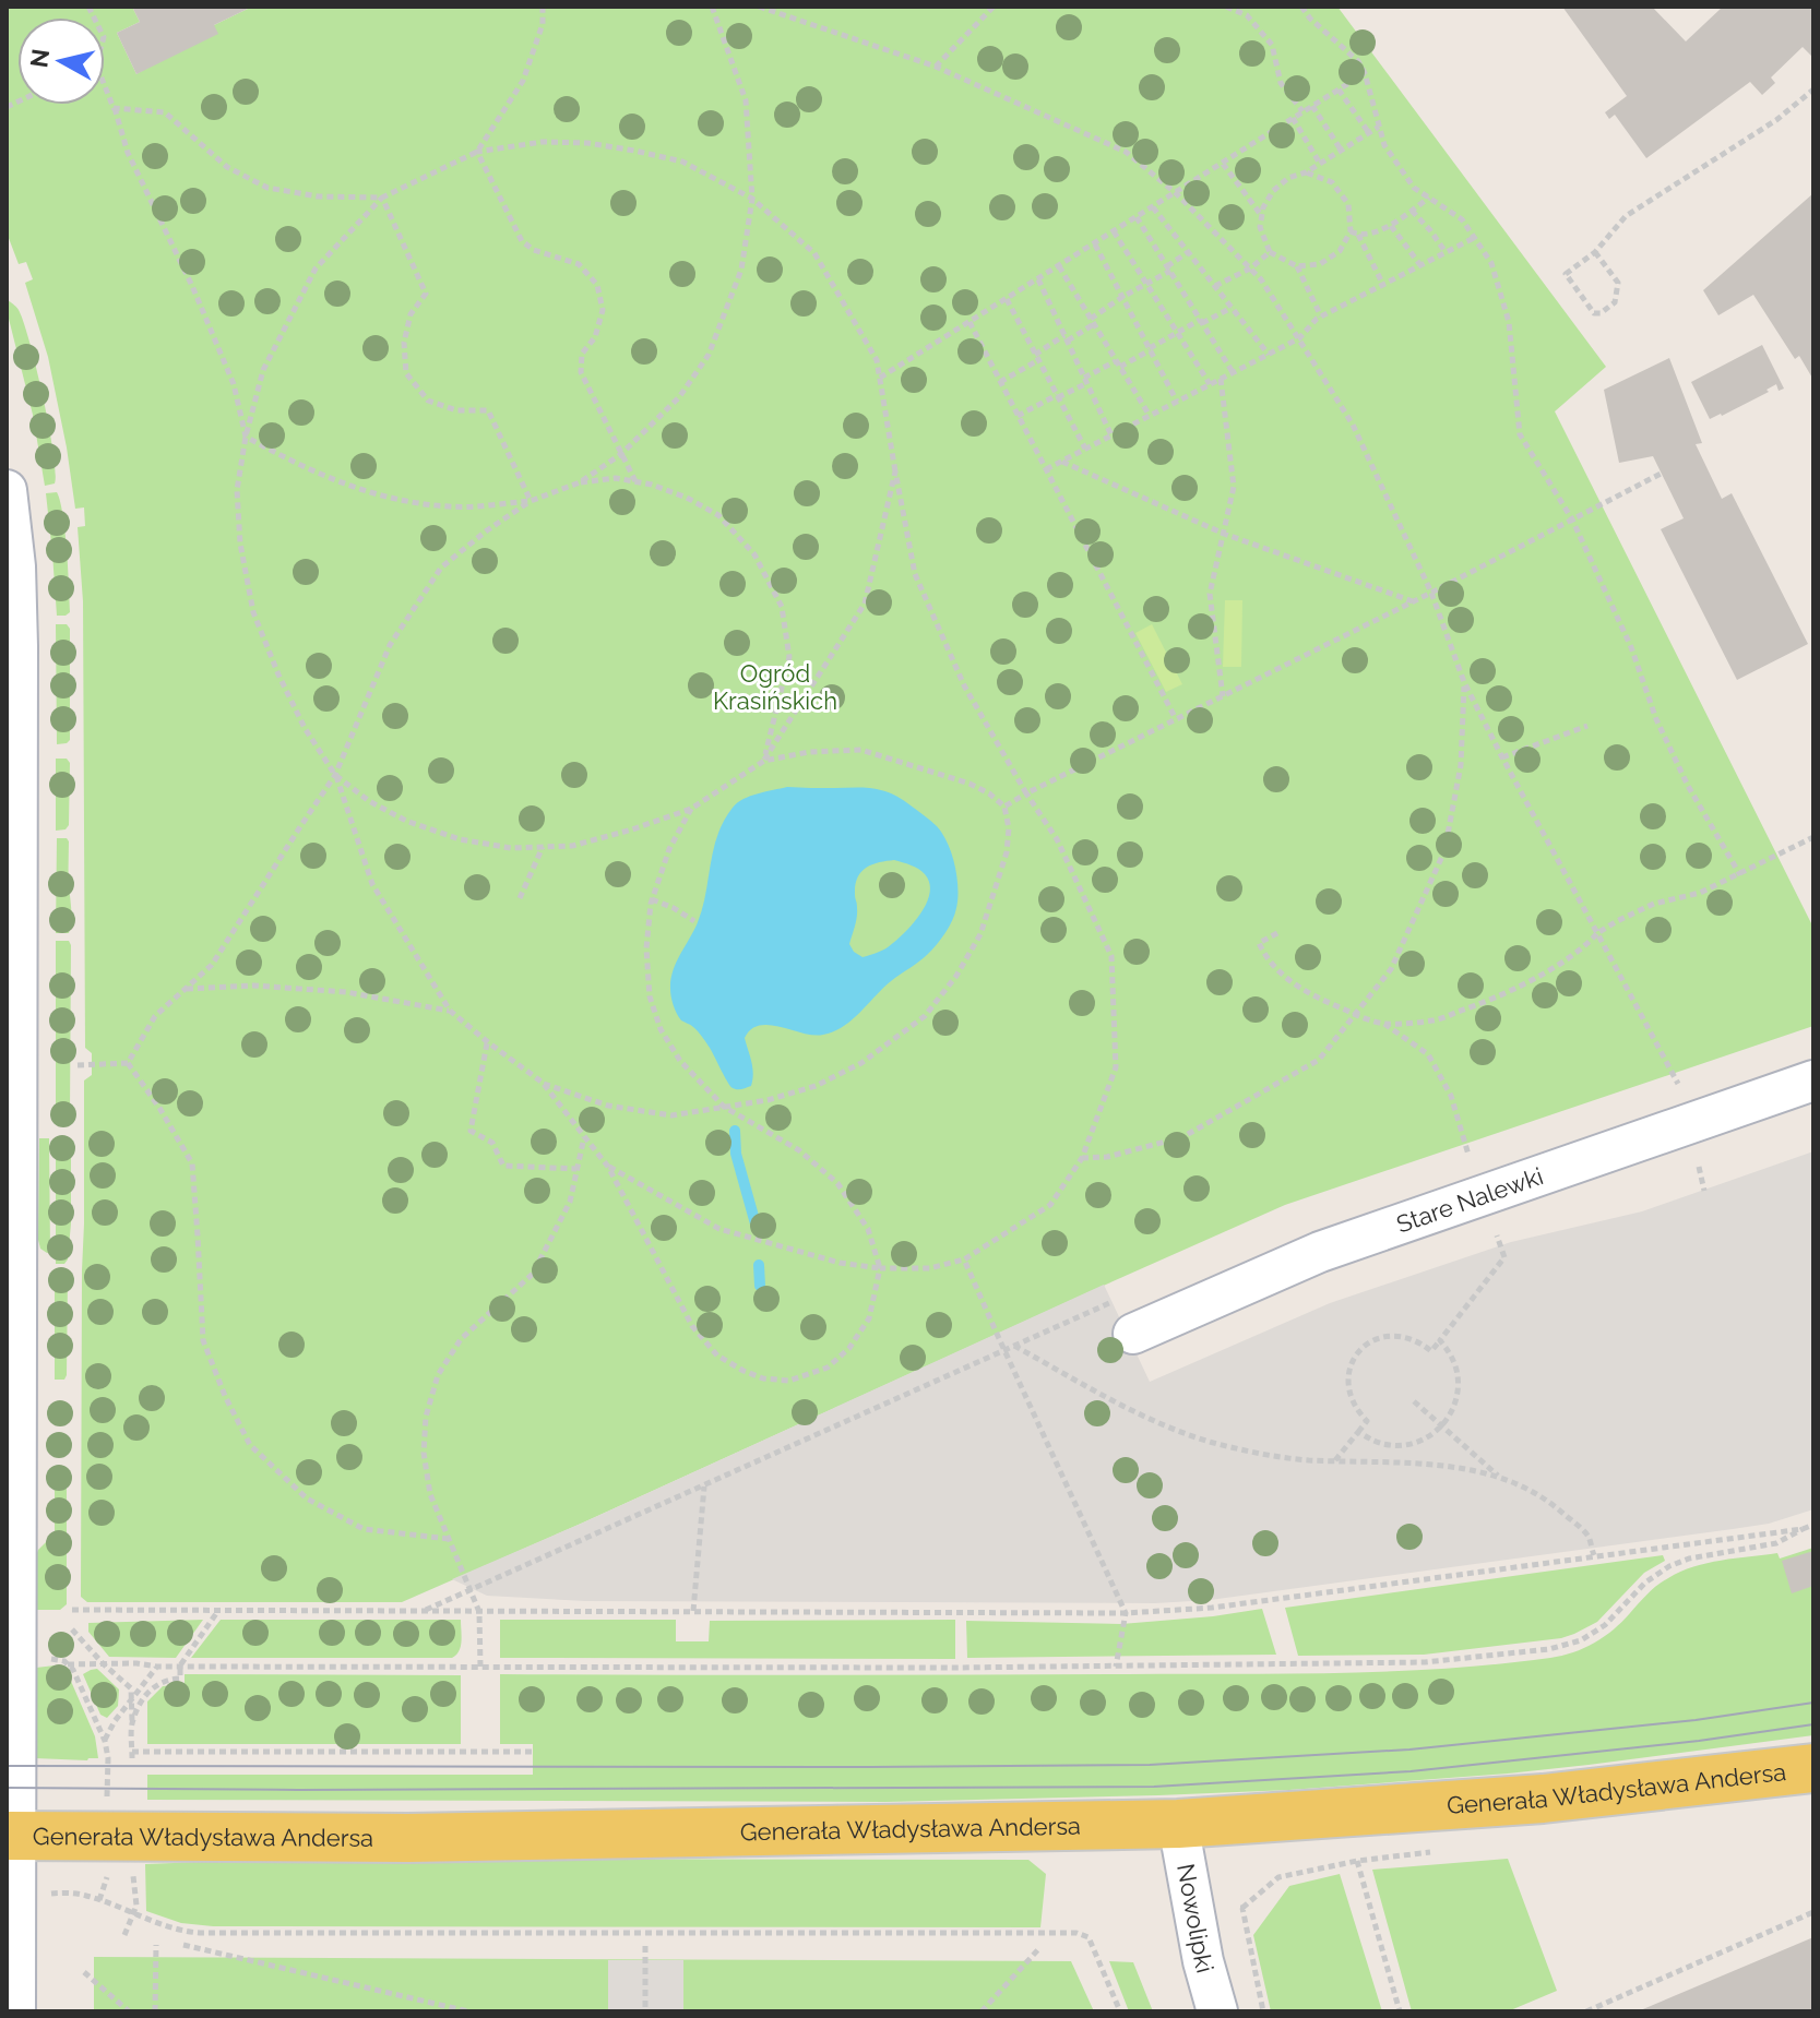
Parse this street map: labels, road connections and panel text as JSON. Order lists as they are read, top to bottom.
{
  "streets": {
    "main road": ["Generała Władysława Andersa"],
    "street": ["Stare Nalewki", "Nowolipki"]
  },
  "crossings": [
    ["Generała Władysława Andersa", "Nowolipki"]
  ],
  "parks": ["Ogród Krasińskich"],
  "north": "left"
}
